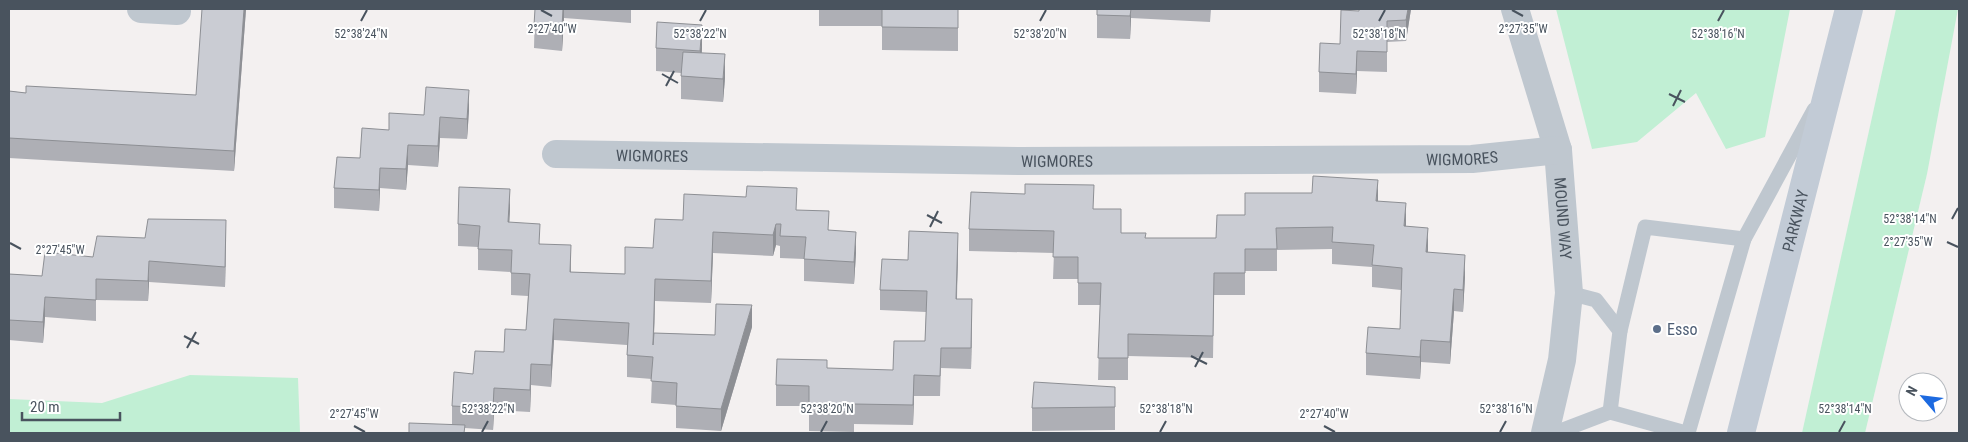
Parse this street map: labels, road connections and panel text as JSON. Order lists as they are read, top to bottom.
{
  "streets": {
    "main road": ["PARKWAY"],
    "street": ["WIGMORES", "MOUND WAY"]
  },
  "crossings": [
    ["WIGMORES", "MOUND WAY"]
  ],
  "places": ["Esso"],
  "scale_bar": "20 m",
  "north": "top left",
  "coordinates": [
    "2°27'40\"W",
    "2°27'35\"W",
    "52°38'24\"N",
    "52°38'22\"N",
    "52°38'20\"N",
    "52°38'18\"N",
    "52°38'16\"N",
    "52°38'14\"N",
    "2°27'45\"W"
  ]
}
